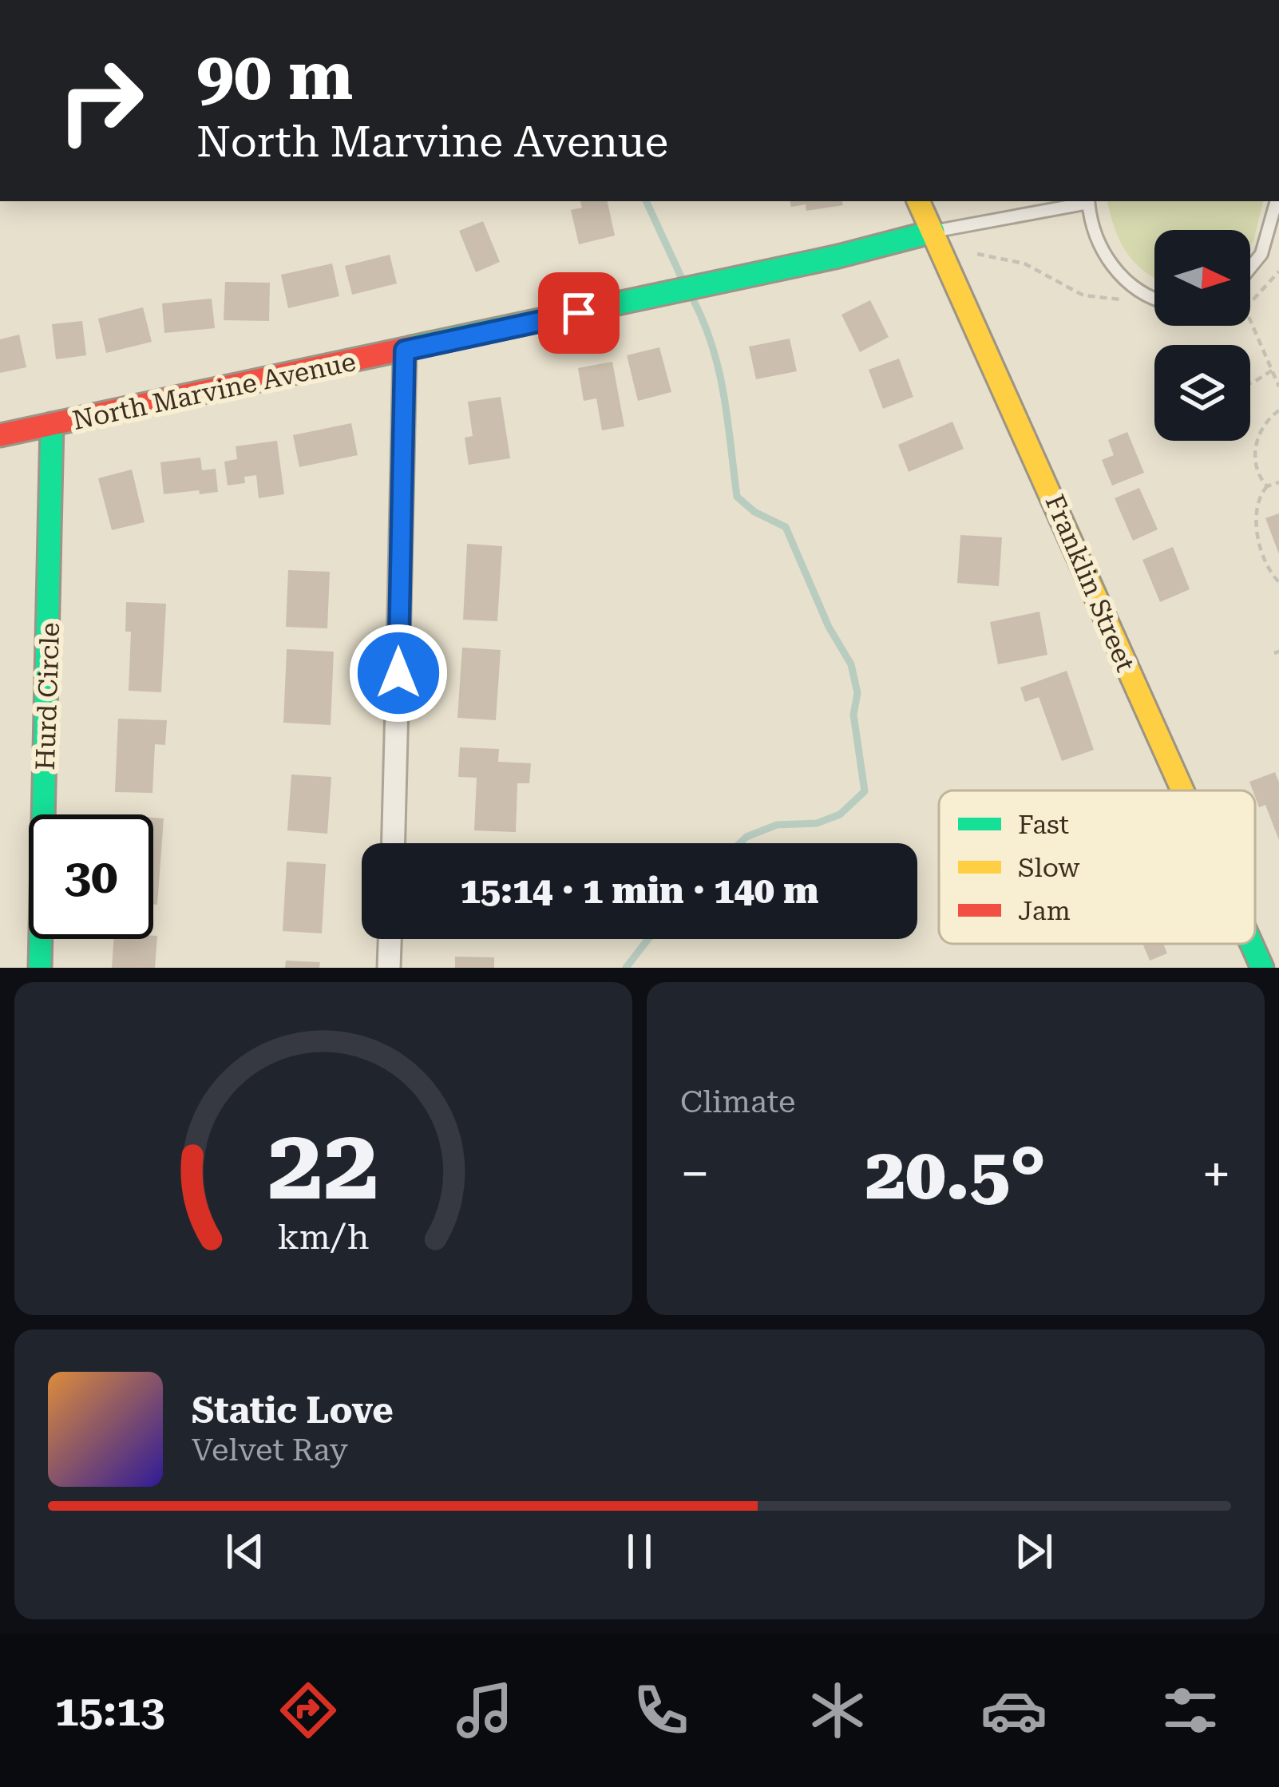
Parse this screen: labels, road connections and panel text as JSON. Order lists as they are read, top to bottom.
{
  "streets": {
    "street": ["North Marvine Avenue", "Franklin Street", "Hurd Circle"]
  },
  "crossings": [
    ["North Marvine Avenue", "Franklin Street"],
    ["North Marvine Avenue", "Hurd Circle"]
  ],
  "legend": ["Fast", "Slow", "Jam"],
  "north": "right",
  "page": {
    "turn": ["90 m", "North Marvine Avenue"],
    "limit": "30",
    "trip": "15:14 · 1 min · 140 m",
    "tile": "Climate",
    "heat": ["−", "20.5°", "+"],
    "song": ["Static Love", "Velvet Ray"],
    "tabs": "15:13",
    "gauge": ["22", "km/h"]
  }
}
